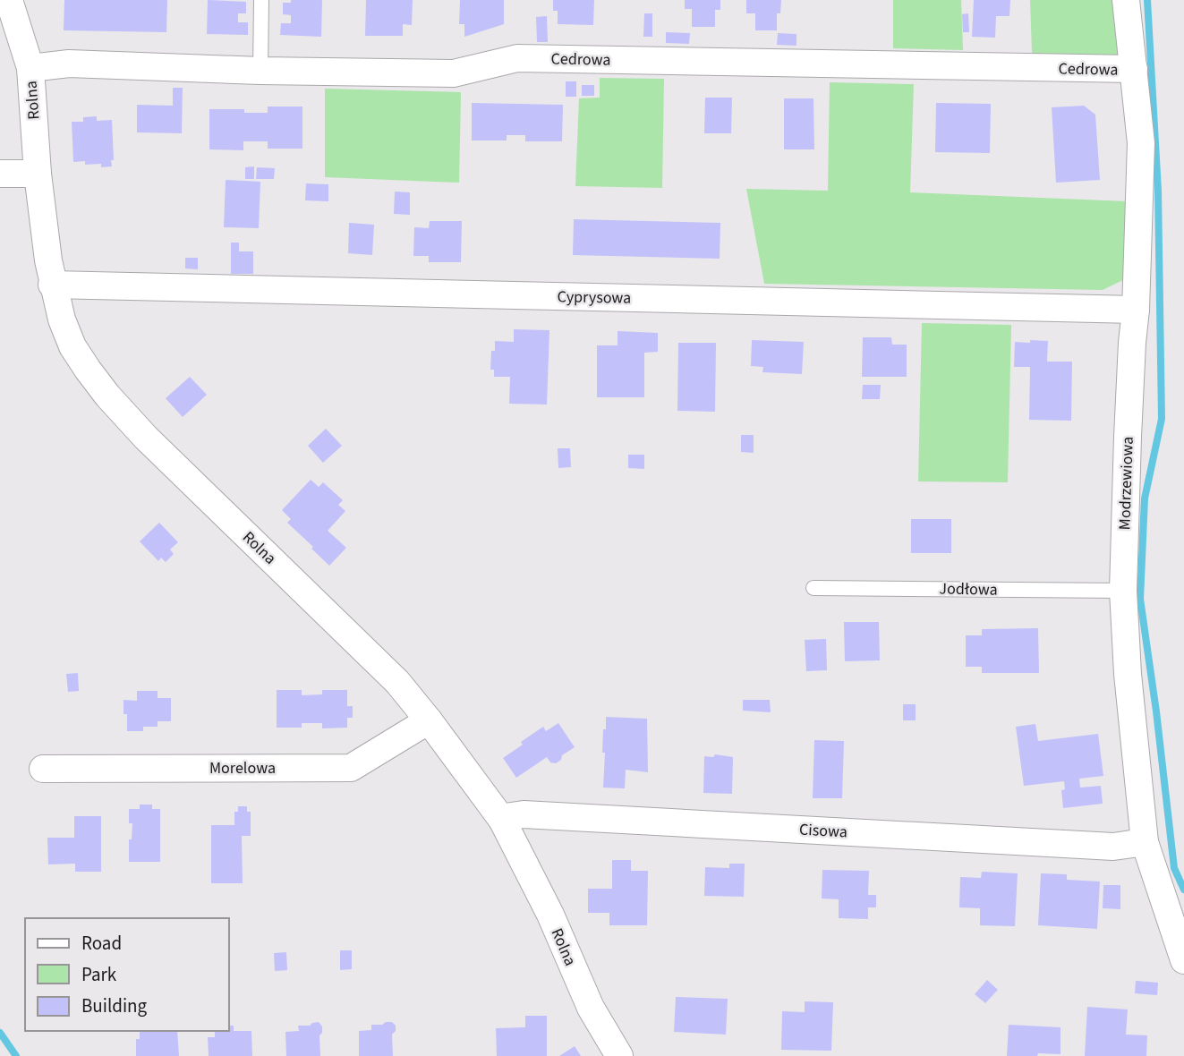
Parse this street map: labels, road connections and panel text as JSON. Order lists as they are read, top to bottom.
{
  "streets": {
    "street": [
      "Cedrowa",
      "Rolna",
      "Cyprysowa",
      "Modrzewiowa",
      "Morelowa",
      "Cisowa"
    ],
    "lane": ["Jodłowa"]
  },
  "crossings": [
    ["Cedrowa", "Rolna"],
    ["Cedrowa", "Modrzewiowa"],
    ["Rolna", "Cyprysowa"],
    ["Rolna", "Morelowa"],
    ["Rolna", "Cisowa"],
    ["Cyprysowa", "Modrzewiowa"],
    ["Modrzewiowa", "Jodłowa"],
    ["Modrzewiowa", "Cisowa"]
  ],
  "legend": ["Road", "Park", "Building"]
}
